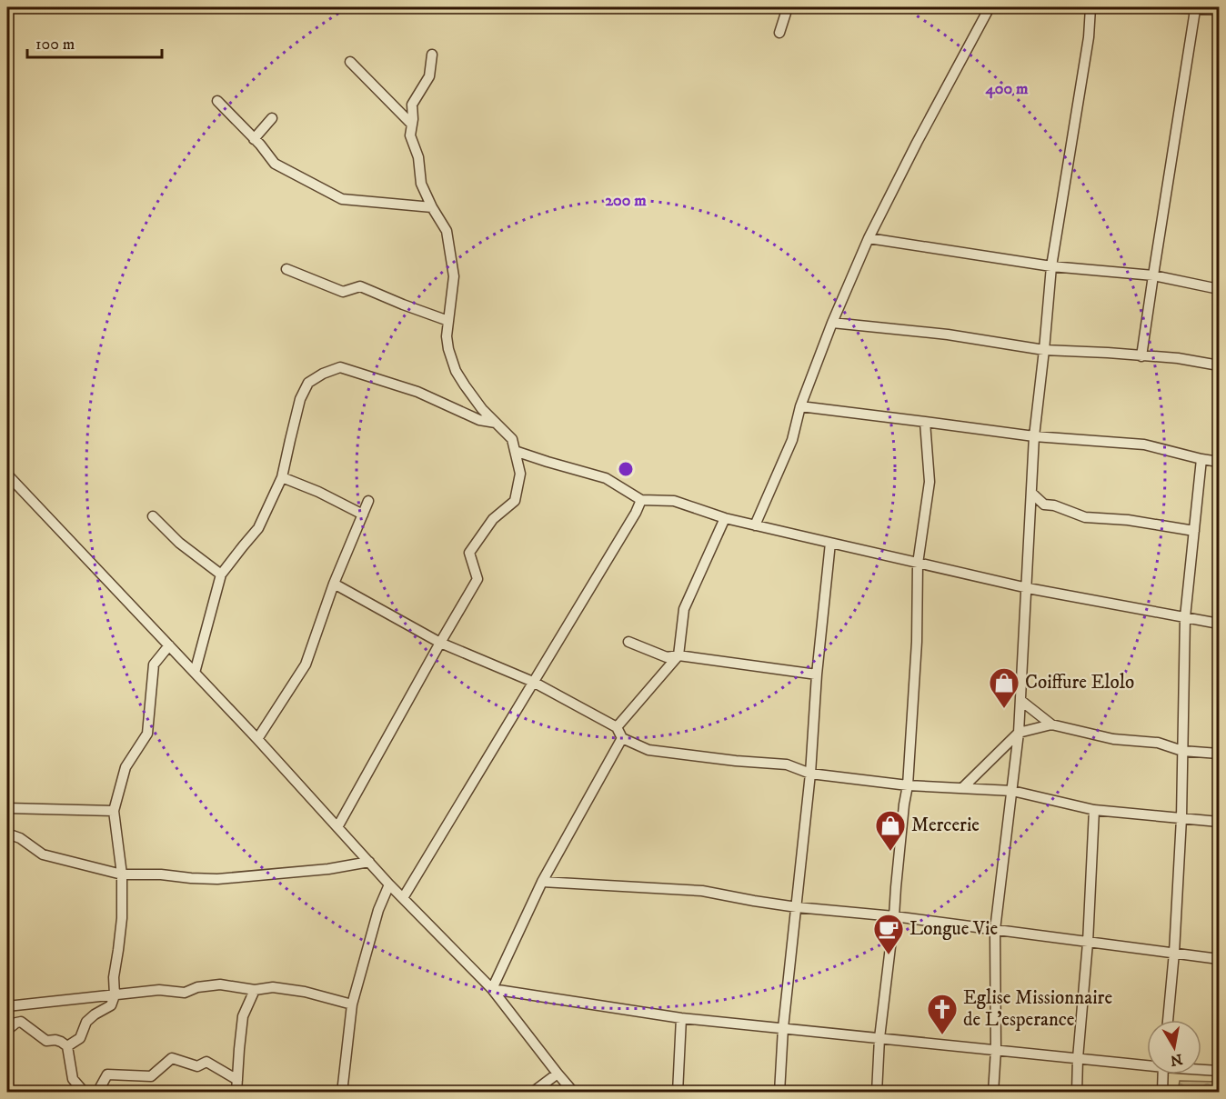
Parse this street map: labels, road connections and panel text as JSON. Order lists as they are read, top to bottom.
{
  "places": {
    "shop": ["Coiffure Elolo", "Mercerie"],
    "cafe": ["Longue Vie"],
    "church": ["Eglise Missionnaire de L'esperance"]
  },
  "scale_bar": "100 m",
  "north": "bottom",
  "rings": ["400 m", "200 m"]
}
